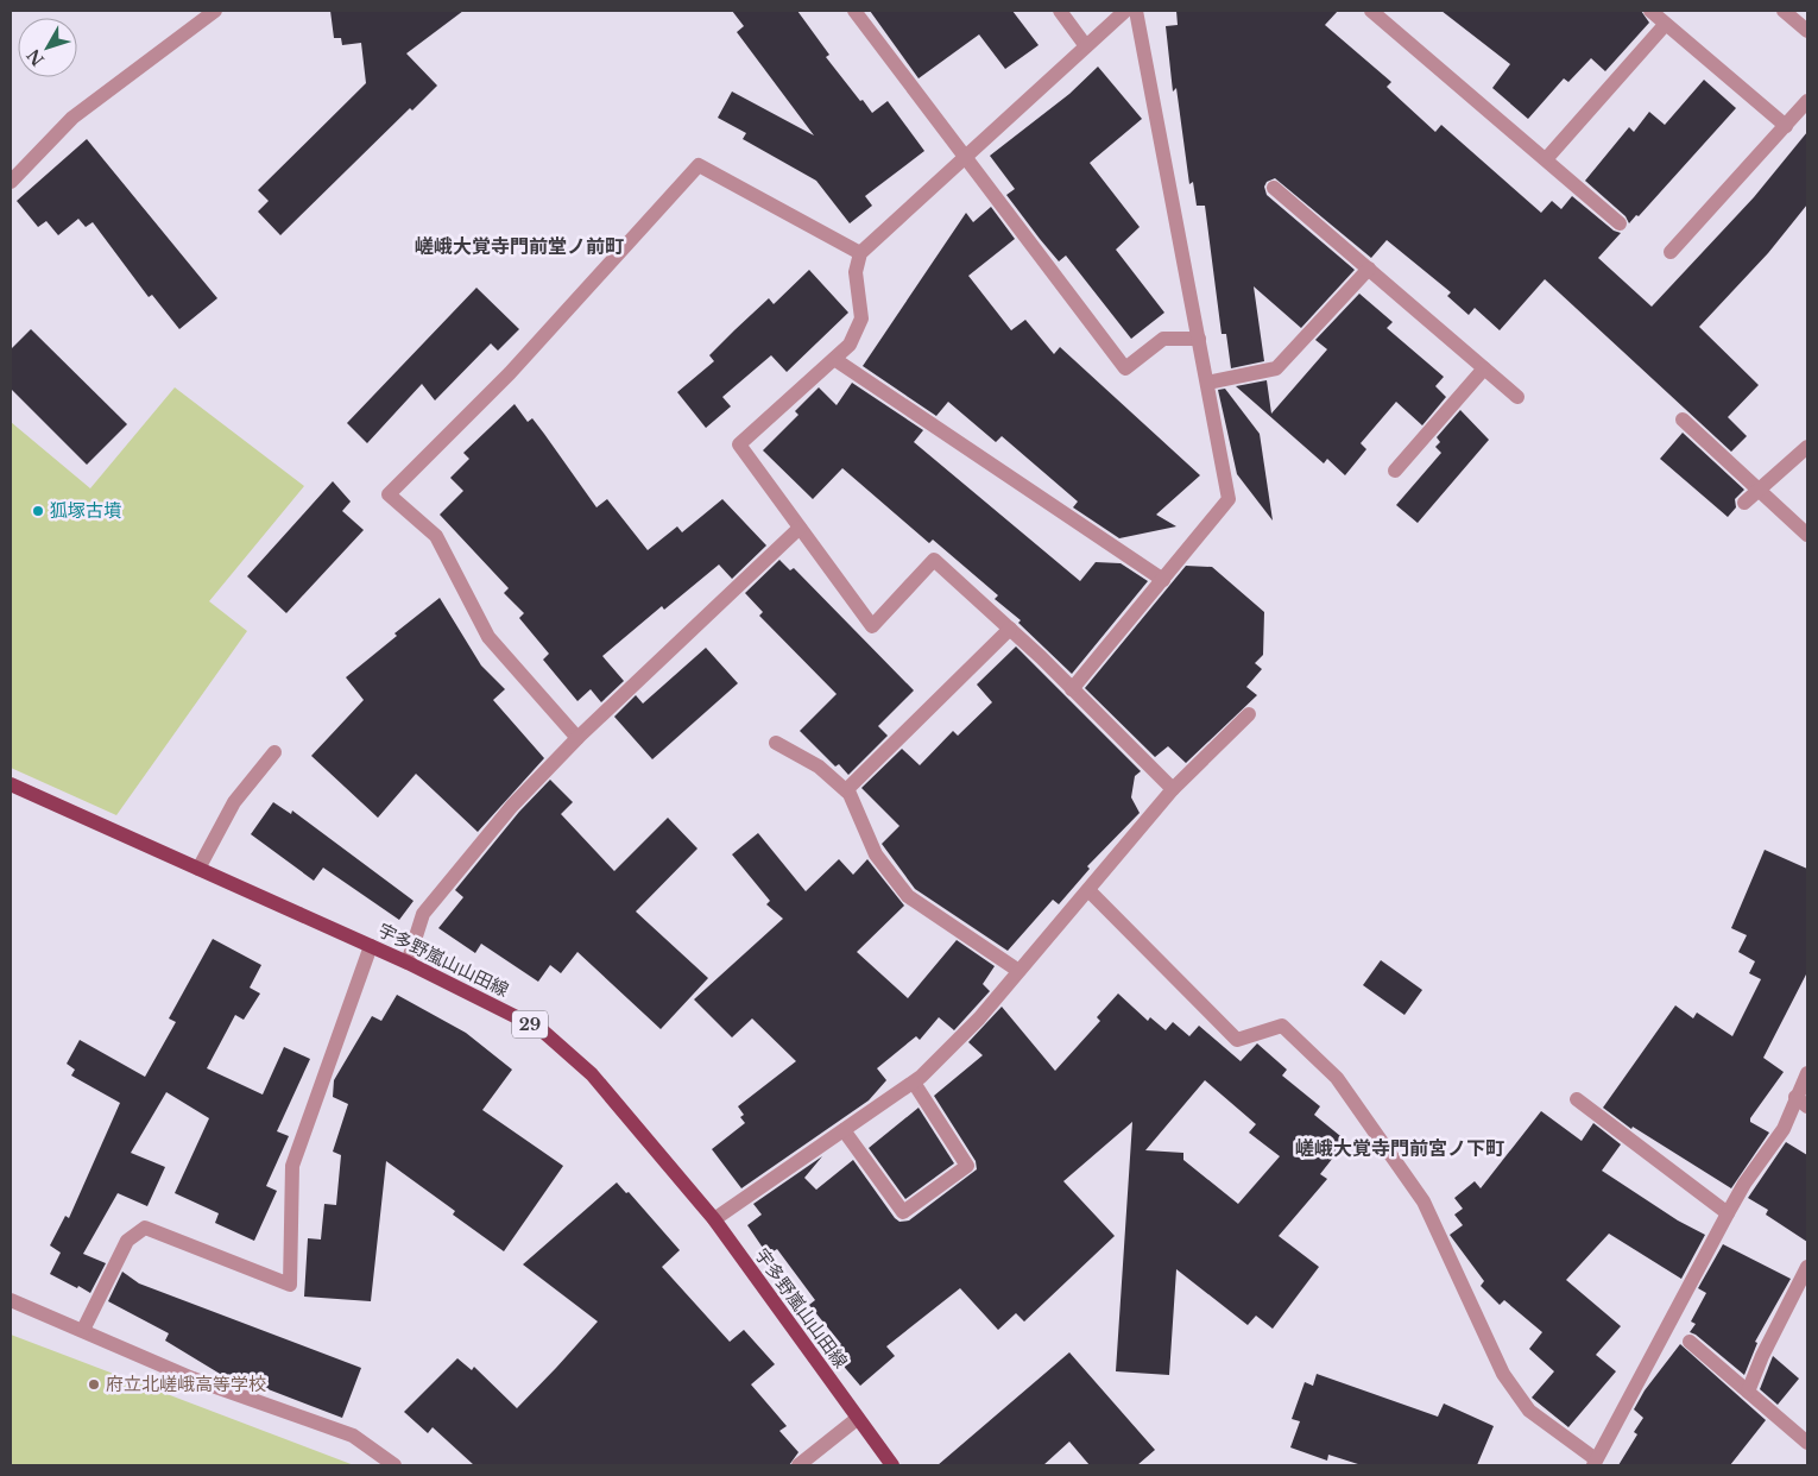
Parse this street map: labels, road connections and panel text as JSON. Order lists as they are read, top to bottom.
{
  "streets": {
    "main road": ["宇多野嵐山山田線", "29"]
  },
  "districts": ["嵯峨大覚寺門前堂ノ前町", "嵯峨大覚寺門前宮ノ下町"],
  "places": ["狐塚古墳", "府立北嵯峨高等学校"],
  "north": "bottom left"
}
